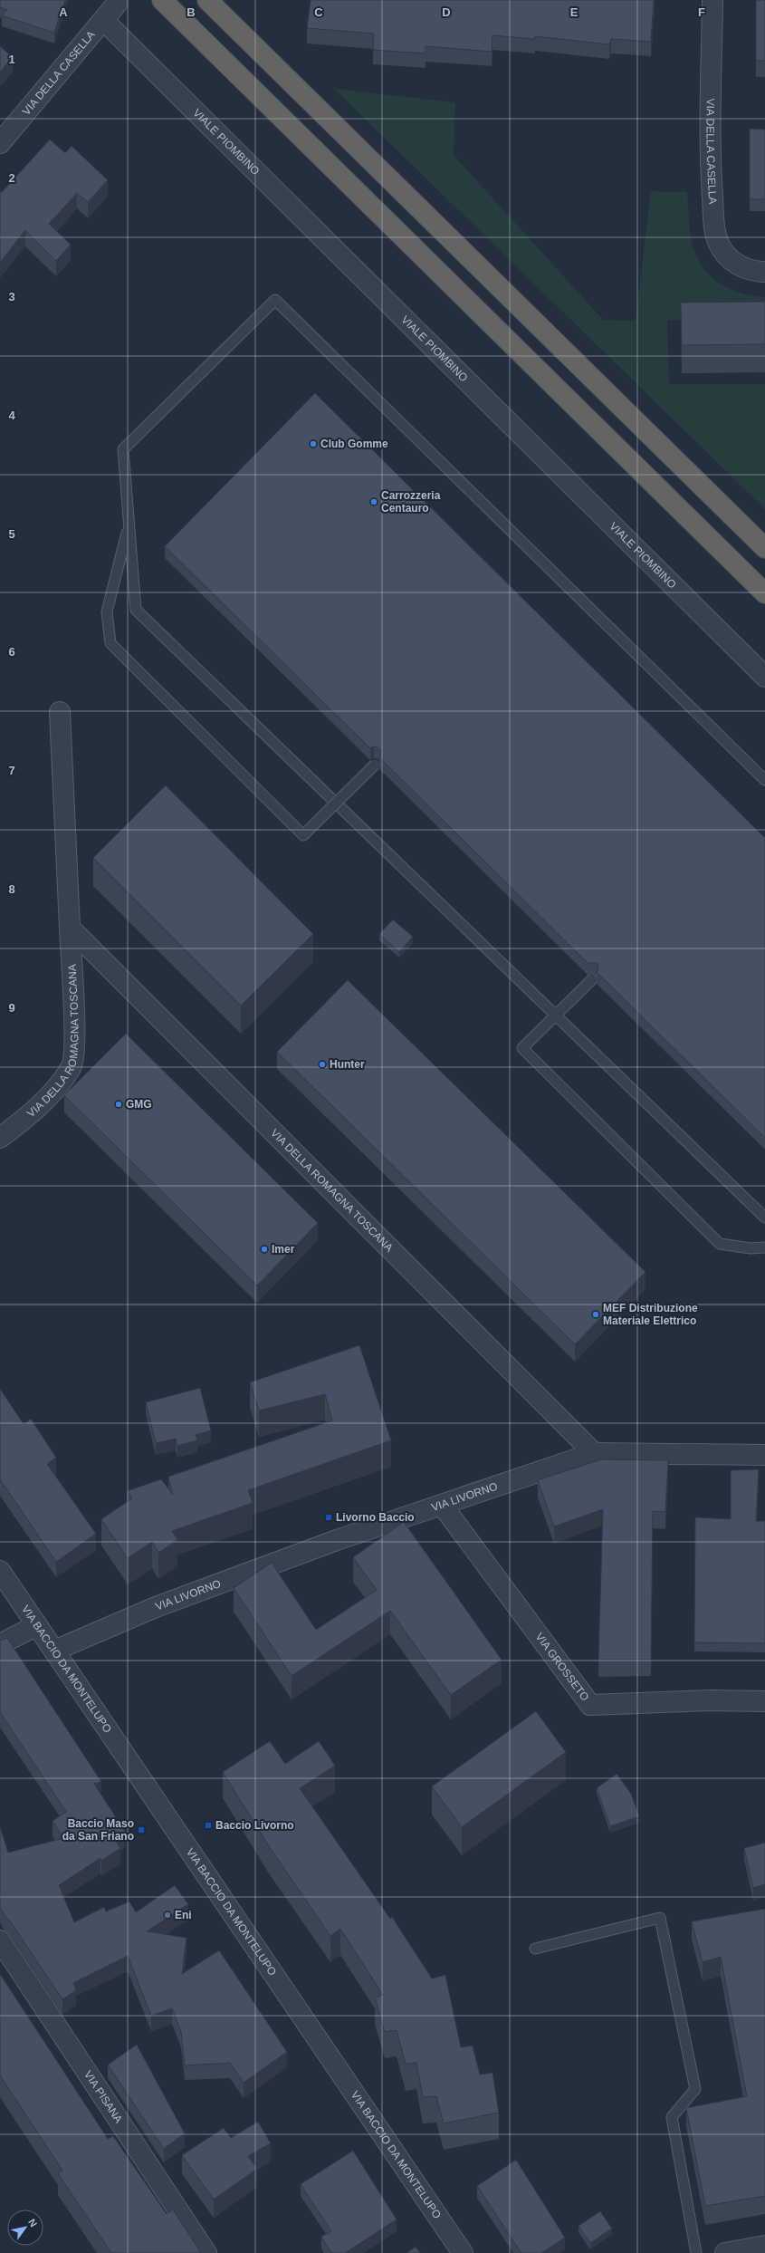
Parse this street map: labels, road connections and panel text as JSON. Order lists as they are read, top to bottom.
{
  "streets": {
    "street": [
      "VIA DELLA CASELLA",
      "VIALE PIOMBINO",
      "VIA DELLA ROMAGNA TOSCANA",
      "VIA LIVORNO",
      "VIA GROSSETO",
      "VIA BACCIO DA MONTELUPO",
      "VIA PISANA"
    ]
  },
  "crossings": [
    ["VIA DELLA CASELLA", "VIALE PIOMBINO"],
    ["VIA DELLA ROMAGNA TOSCANA", "VIA LIVORNO"],
    ["VIA LIVORNO", "VIA GROSSETO"],
    ["VIA LIVORNO", "VIA BACCIO DA MONTELUPO"]
  ],
  "places": {
    "other": [
      "Club Gomme",
      "Carrozzeria Centauro",
      "Hunter",
      "GMG",
      "Imer",
      "MEF Distribuzione Materiale Elettrico",
      "Eni"
    ],
    "transit": ["Livorno Baccio", "Baccio Livorno", "Baccio Maso da San Friano"]
  },
  "north": "top right",
  "grid": {
    "columns": [
      "A",
      "B",
      "C",
      "D",
      "E",
      "F"
    ],
    "rows": [
      "1",
      "2",
      "3",
      "4",
      "5",
      "6",
      "7",
      "8",
      "9"
    ]
  }
}
